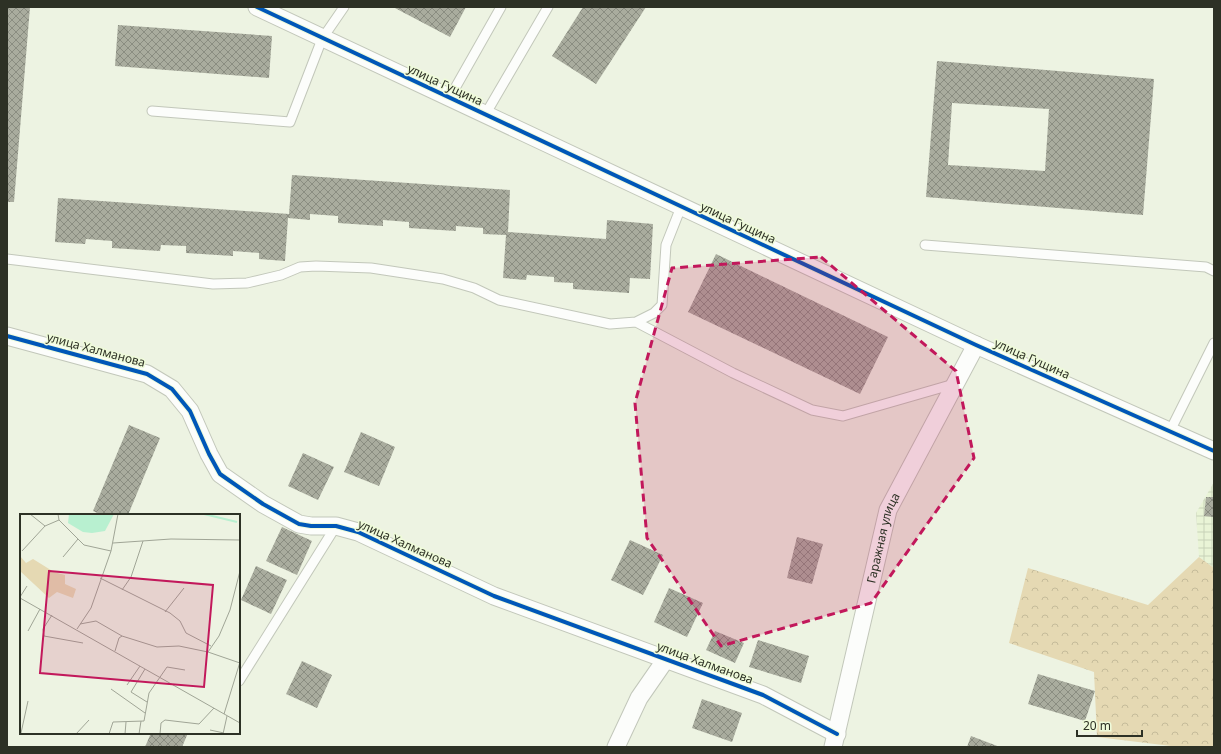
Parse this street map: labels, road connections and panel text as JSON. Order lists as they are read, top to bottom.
{
  "streets": {
    "street": ["улица Гущина", "улица Халманова", "Гаражная улица"]
  },
  "crossings": [
    ["улица Гущина", "Гаражная улица"],
    ["улица Халманова", "Гаражная улица"]
  ],
  "scale_bar": "20 m"
}
